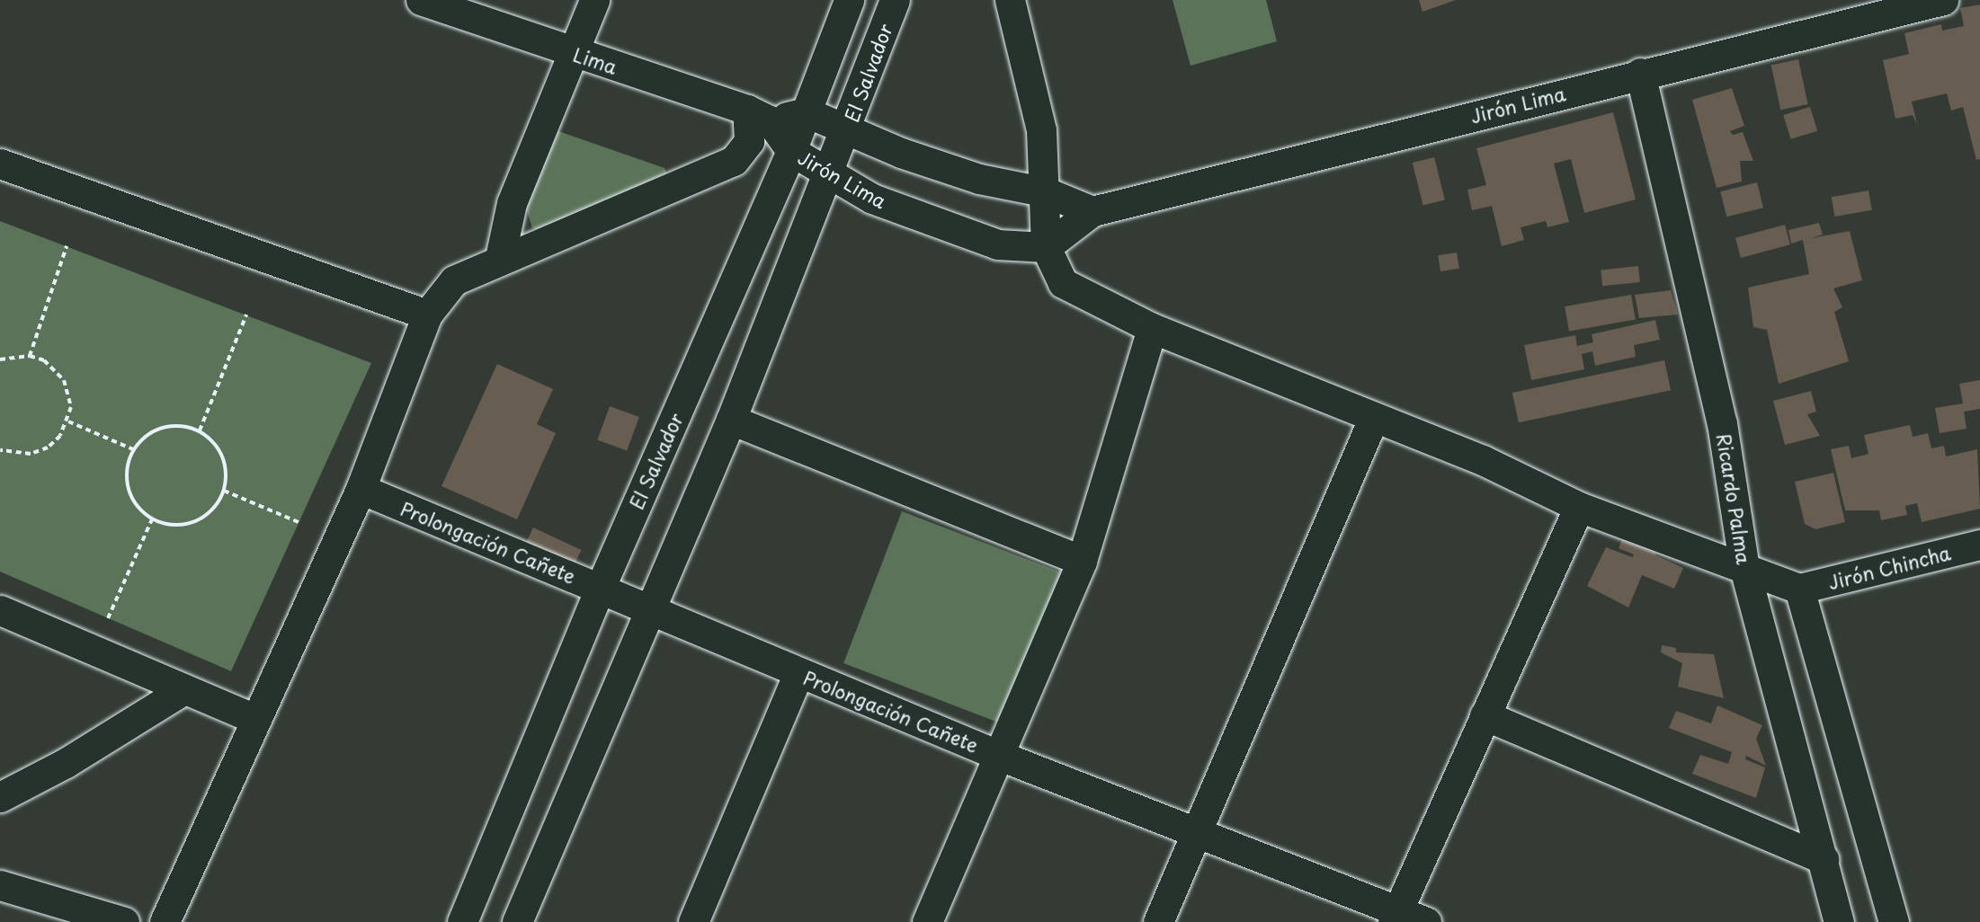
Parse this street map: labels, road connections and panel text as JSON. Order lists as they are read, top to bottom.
{
  "streets": {
    "street": [
      "Lima",
      "El Salvador",
      "Jirón Lima",
      "Ricardo Palma",
      "Prolongación Cañete",
      "Jirón Chincha"
    ]
  },
  "crossings": [
    ["Lima", "Jirón Lima"],
    ["El Salvador", "Jirón Lima"],
    ["El Salvador", "Prolongación Cañete"],
    ["Jirón Lima", "Ricardo Palma"]
  ]
}
